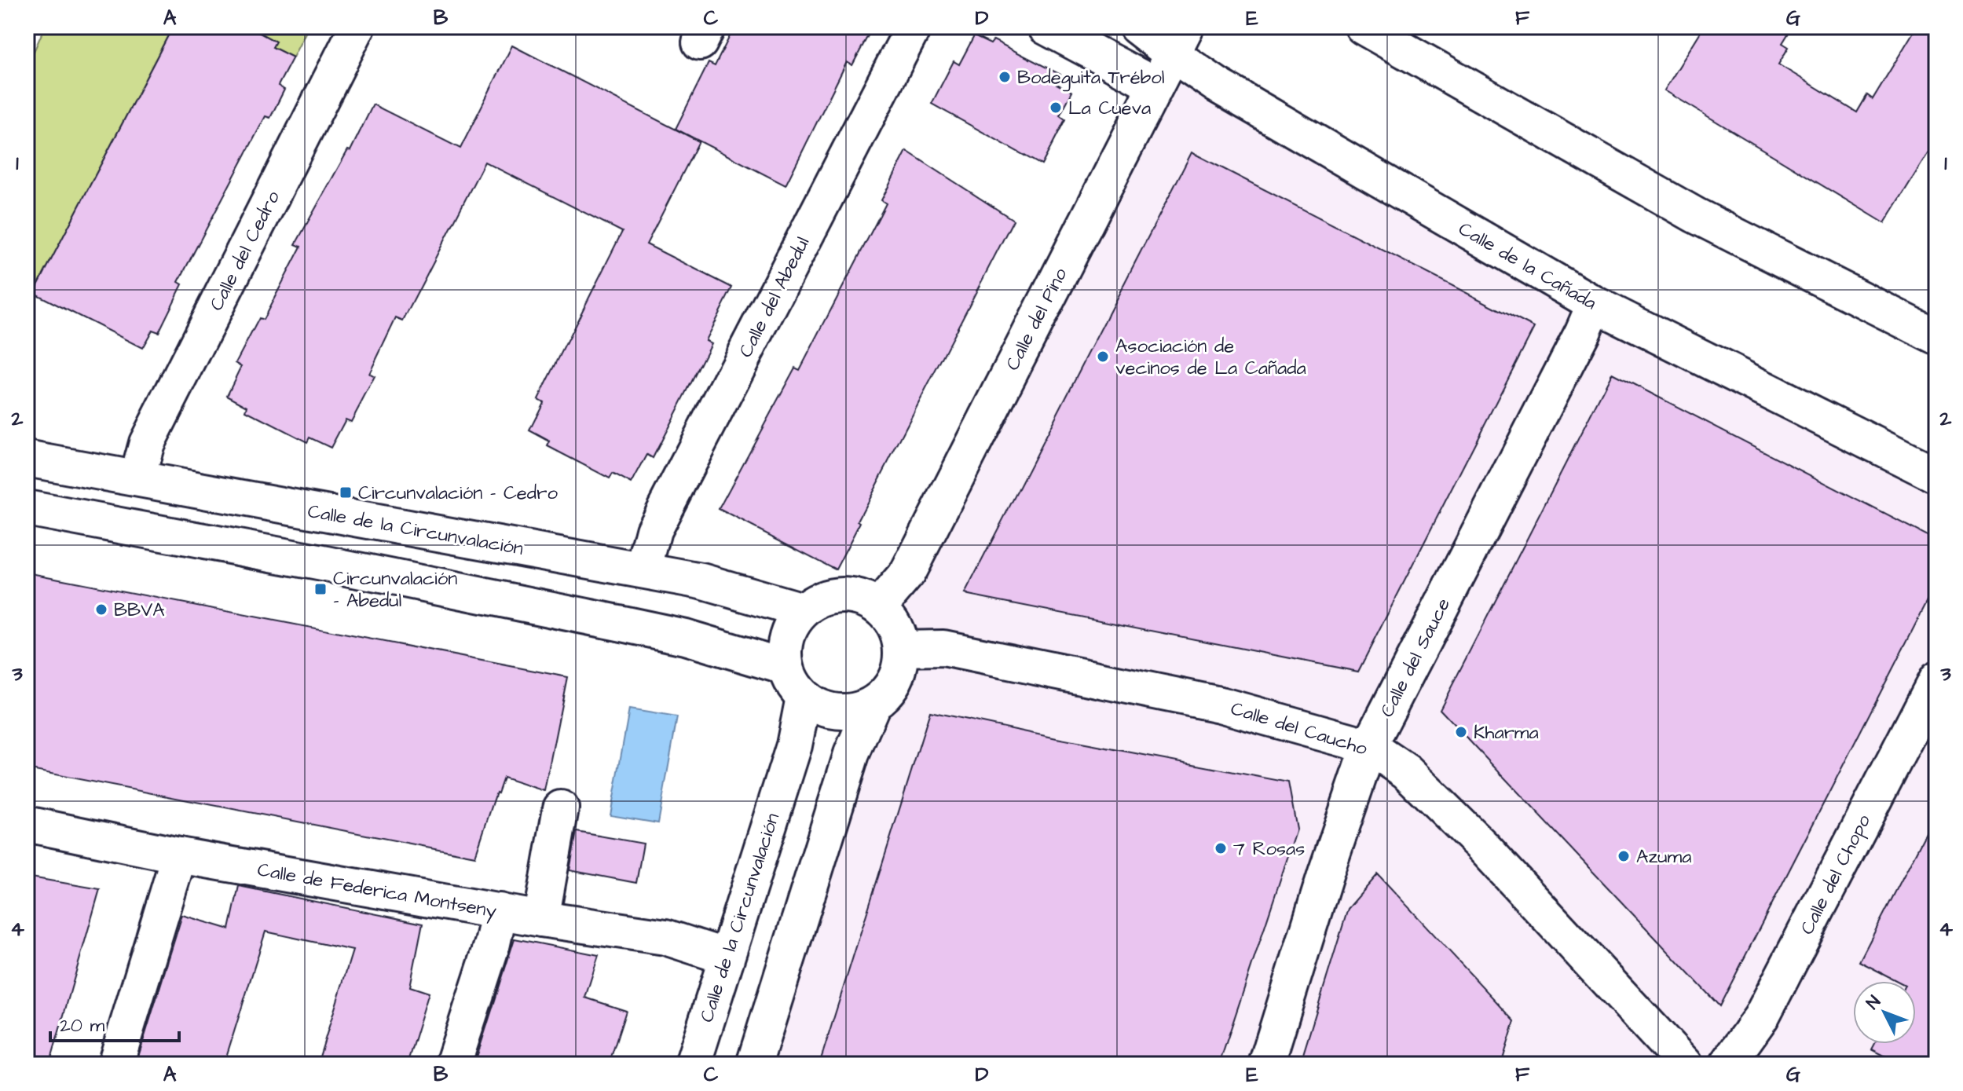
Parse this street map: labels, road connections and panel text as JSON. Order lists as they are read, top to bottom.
{
  "streets": {
    "street": [
      "Calle del Cedro",
      "Calle de la Cañada",
      "Calle del Abedul",
      "Calle del Pino",
      "Calle de la Circunvalación",
      "Calle del Sauce",
      "Calle del Caucho",
      "Calle del Chopo",
      "Calle de Federica Montseny"
    ]
  },
  "crossings": [
    ["Calle del Cedro", "Calle de la Circunvalación"],
    ["Calle de la Cañada", "Calle del Pino"],
    ["Calle de la Cañada", "Calle del Sauce"],
    ["Calle del Abedul", "Calle de la Circunvalación"],
    ["Calle del Pino", "Calle de la Circunvalación"],
    ["Calle del Pino", "Calle del Caucho"],
    ["Calle de la Circunvalación", "Calle del Caucho"],
    ["Calle de la Circunvalación", "Calle de Federica Montseny"],
    ["Calle del Sauce", "Calle del Caucho"]
  ],
  "places": {
    "other": [
      "Bodeguita Trébol",
      "La Cueva",
      "Asociación de vecinos de La Cañada",
      "BBVA",
      "Kharma",
      "7 Rosas",
      "Azuma"
    ],
    "transit": ["Circunvalación - Cedro", "Circunvalación - Abedul"]
  },
  "scale_bar": "20 m",
  "north": "top left",
  "grid": {
    "columns": [
      "A",
      "B",
      "C",
      "D",
      "E",
      "F",
      "G"
    ],
    "rows": [
      "1",
      "2",
      "3",
      "4"
    ]
  }
}
